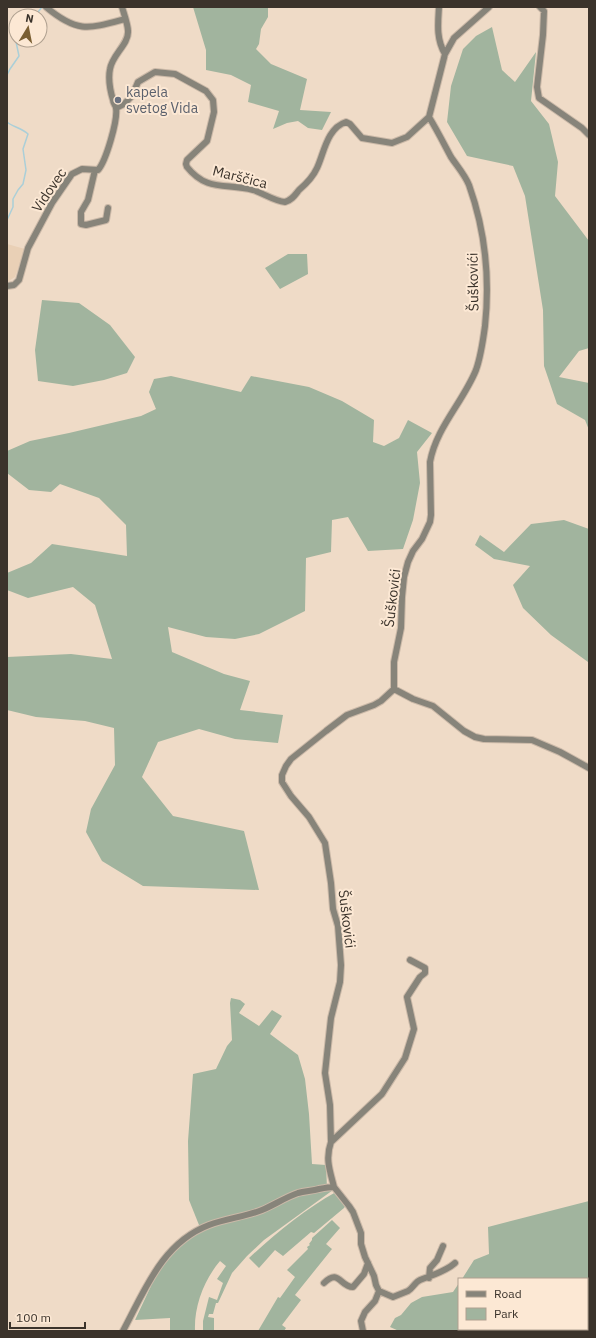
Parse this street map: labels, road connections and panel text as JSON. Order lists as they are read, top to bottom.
{
  "streets": {
    "street": ["Marščica", "Vidovec", "Šuškovići"]
  },
  "crossings": [
    ["Marščica", "Šuškovići"]
  ],
  "places": ["kapela svetog Vida"],
  "legend": ["Road", "Park"],
  "scale_bar": "100 m",
  "north": "top"
}
